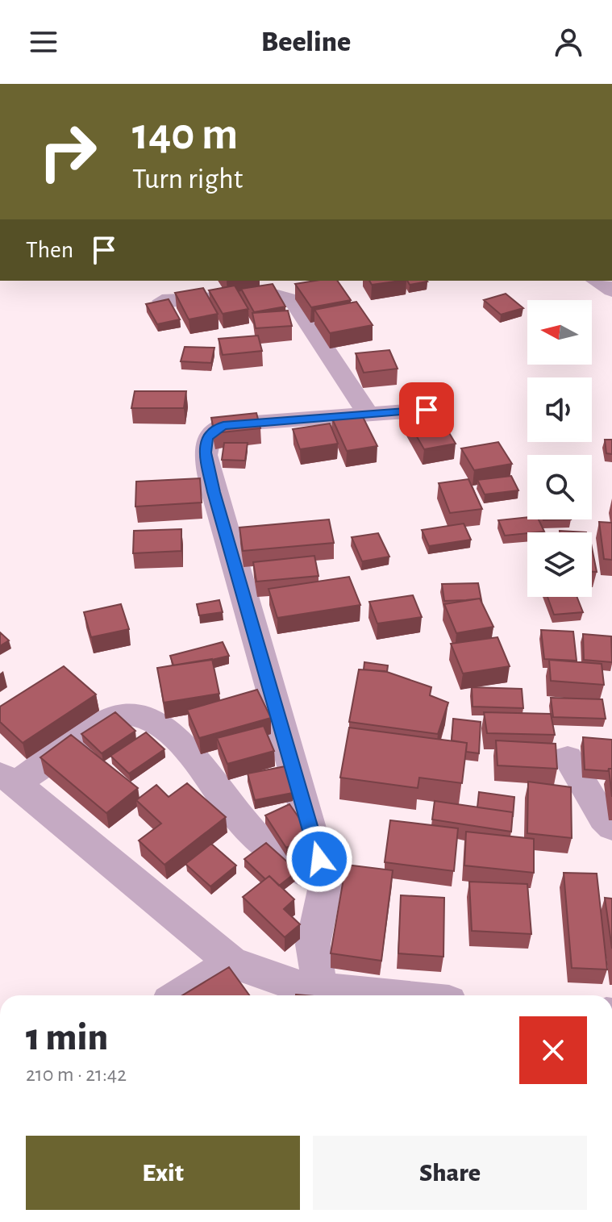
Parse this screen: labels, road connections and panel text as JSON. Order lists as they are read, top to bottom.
{
  "north": "left",
  "page": {
    "header": "Beeline",
    "turn": ["140 m", "Turn right"],
    "then": "Then",
    "heading": ["1 min", "210 m · 21:42"],
    "buttons": ["Exit", "Share"]
  }
}
